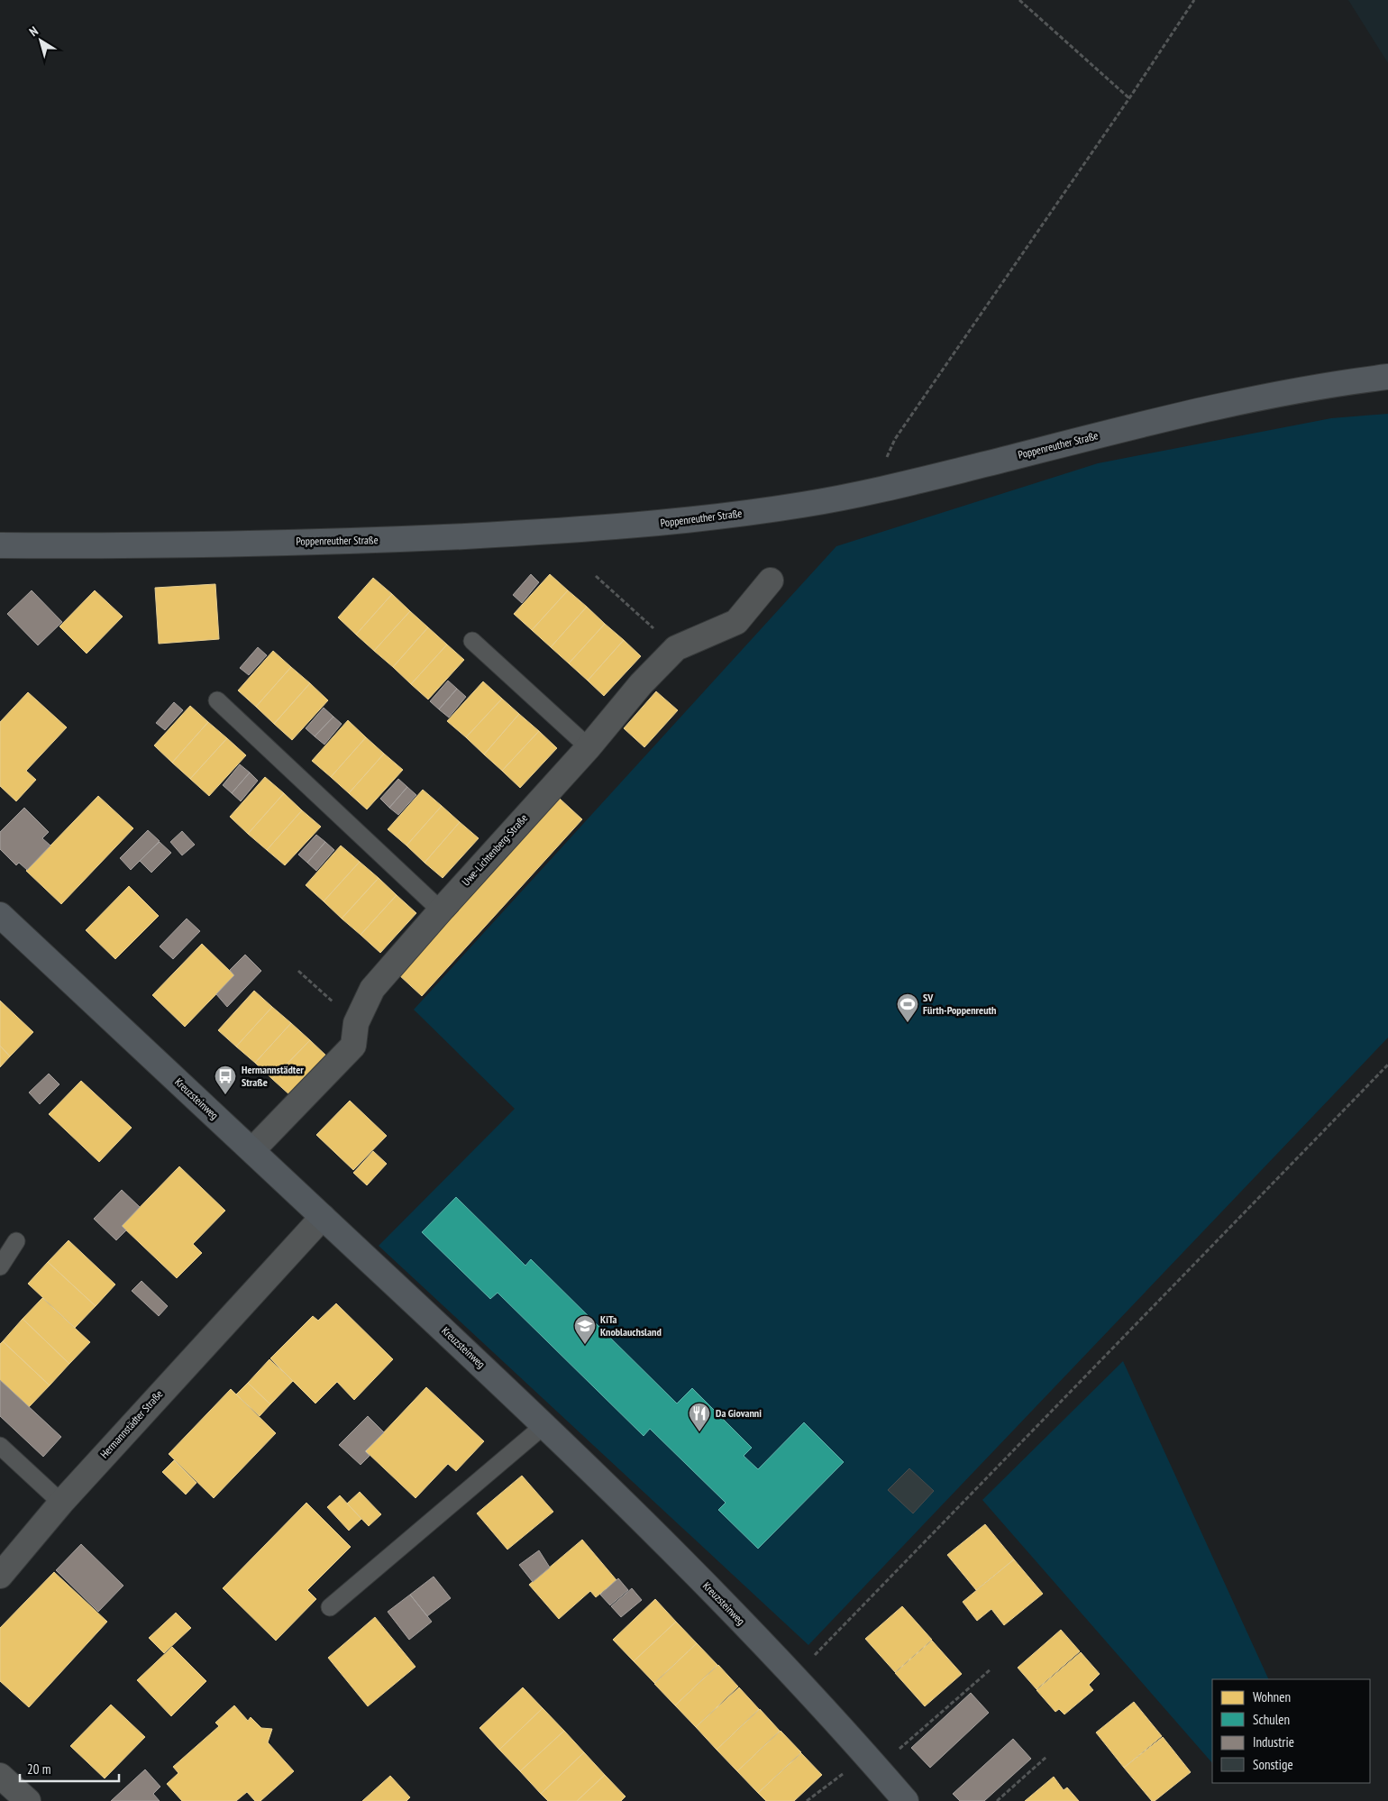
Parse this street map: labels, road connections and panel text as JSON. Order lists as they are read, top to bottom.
{
  "streets": {
    "street": [
      "Poppenreuther Straße",
      "Uwe-Lichtenberg-Straße",
      "Kreuzsteinweg",
      "Hermannstädter Straße"
    ]
  },
  "crossings": [
    ["Uwe-Lichtenberg-Straße", "Kreuzsteinweg"],
    ["Kreuzsteinweg", "Hermannstädter Straße"]
  ],
  "places": {
    "sports": ["SV Fürth-Poppenreuth"],
    "bus stop": ["Hermannstädter Straße"],
    "school or university": ["KiTa Knoblauchsland"],
    "restaurant": ["Da Giovanni"]
  },
  "legend": [
    "Wohnen",
    "Schulen",
    "Industrie",
    "Sonstige"
  ],
  "scale_bar": "20 m",
  "north": "top left"
}
